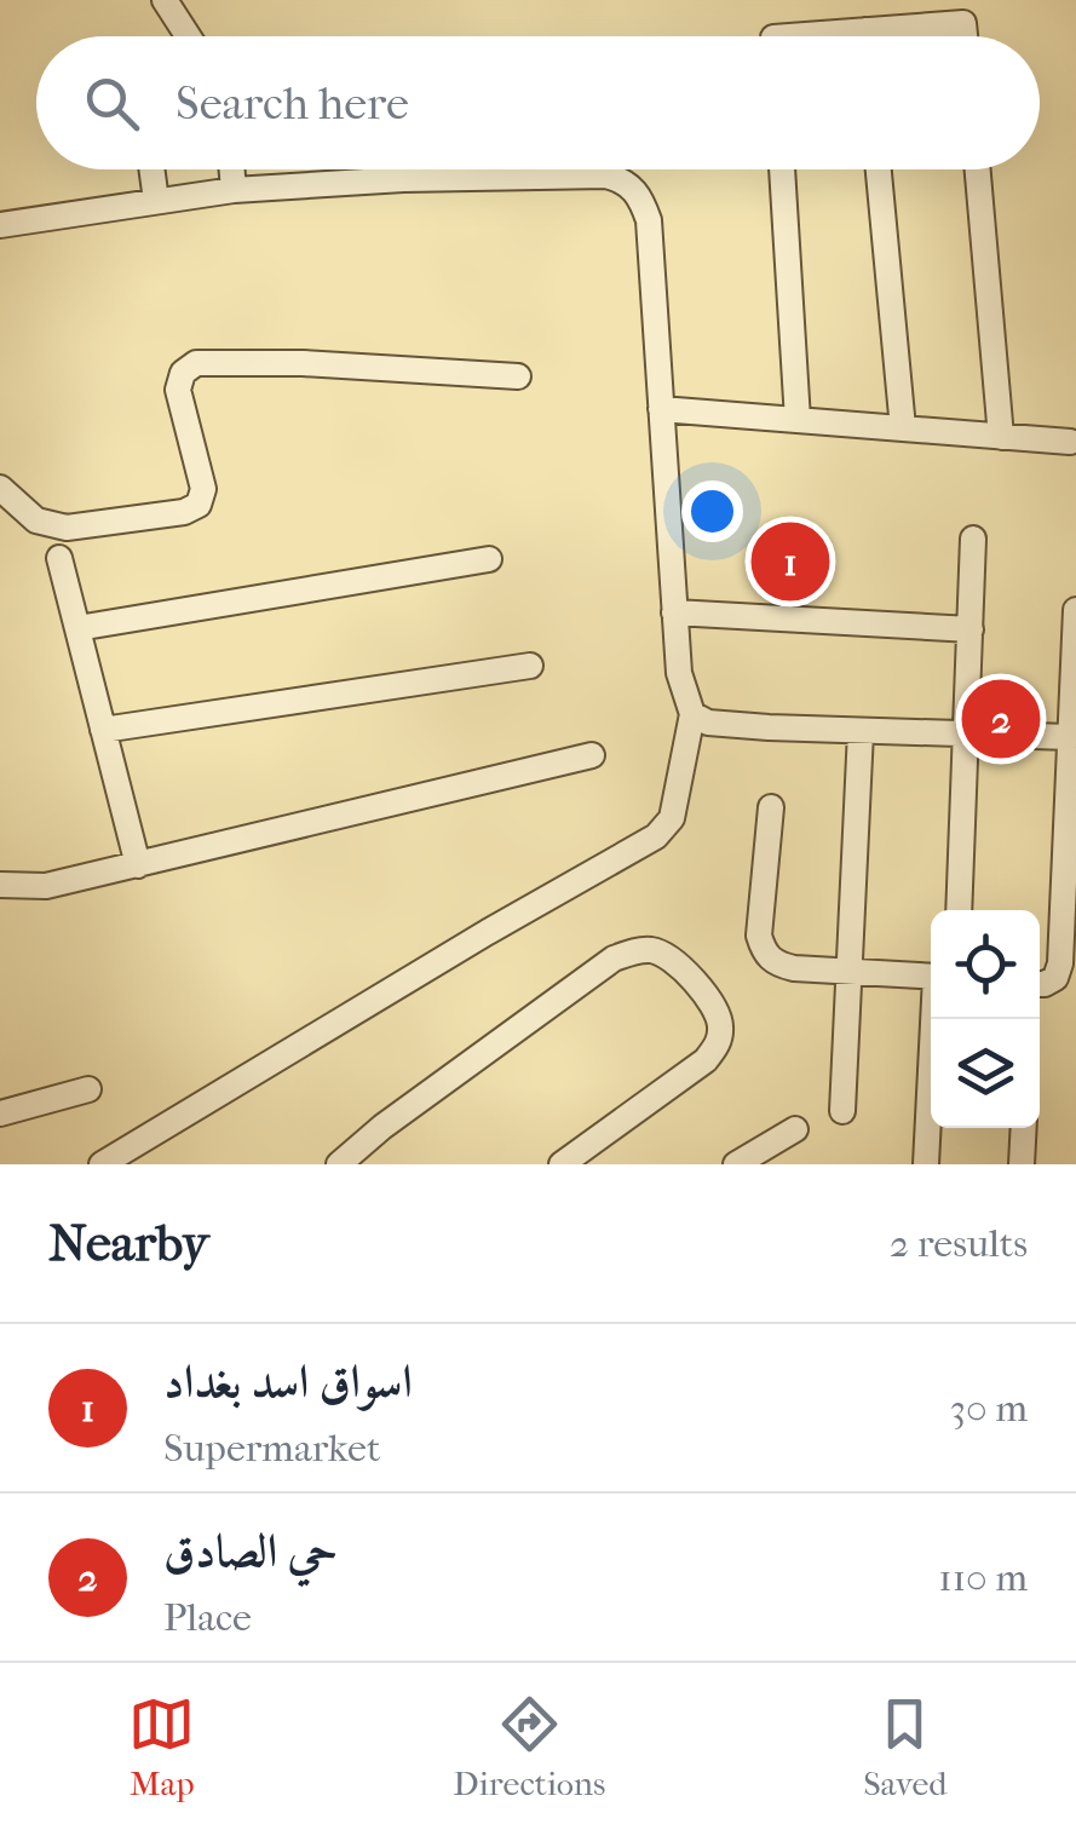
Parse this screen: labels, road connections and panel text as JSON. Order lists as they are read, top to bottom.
{
  "page": {
    "search": "Search here",
    "pins": ["1", "2"],
    "heading": ["Nearby", "2 results"],
    "list": [
      {
        "mark": "1",
        "name": "اسواق اسد بغداد",
        "note": "Supermarket",
        "value": "30 m"
      },
      {
        "mark": "2",
        "name": "حي الصادق",
        "note": "Place",
        "value": "110 m"
      }
    ],
    "nav": ["Map", "Directions", "Saved"]
  }
}
